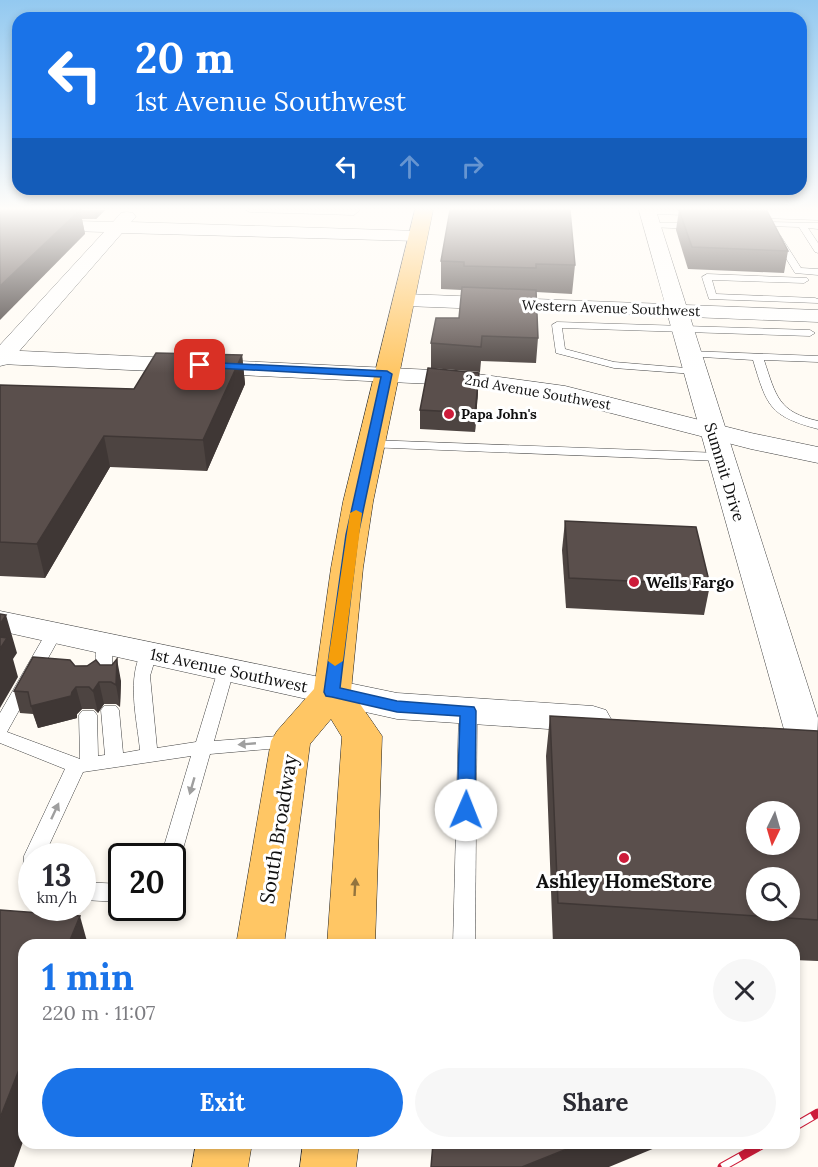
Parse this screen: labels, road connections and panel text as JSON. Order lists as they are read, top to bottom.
{
  "streets": {
    "main road": ["South Broadway"],
    "street": [
      "Western Avenue Southwest",
      "2nd Avenue Southwest",
      "Summit Drive",
      "1st Avenue Southwest"
    ]
  },
  "crossings": [
    ["Western Avenue Southwest", "Summit Drive"],
    ["2nd Avenue Southwest", "Summit Drive"],
    ["1st Avenue Southwest", "South Broadway"]
  ],
  "places": ["Papa John's", "Wells Fargo", "Ashley HomeStore"],
  "north": "bottom",
  "page": {
    "turn": ["20 m", "1st Avenue Southwest"],
    "speed": "13 km/h",
    "limit": "20",
    "heading": ["1 min", "220 m · 11:07"],
    "buttons": ["Exit", "Share"]
  }
}
